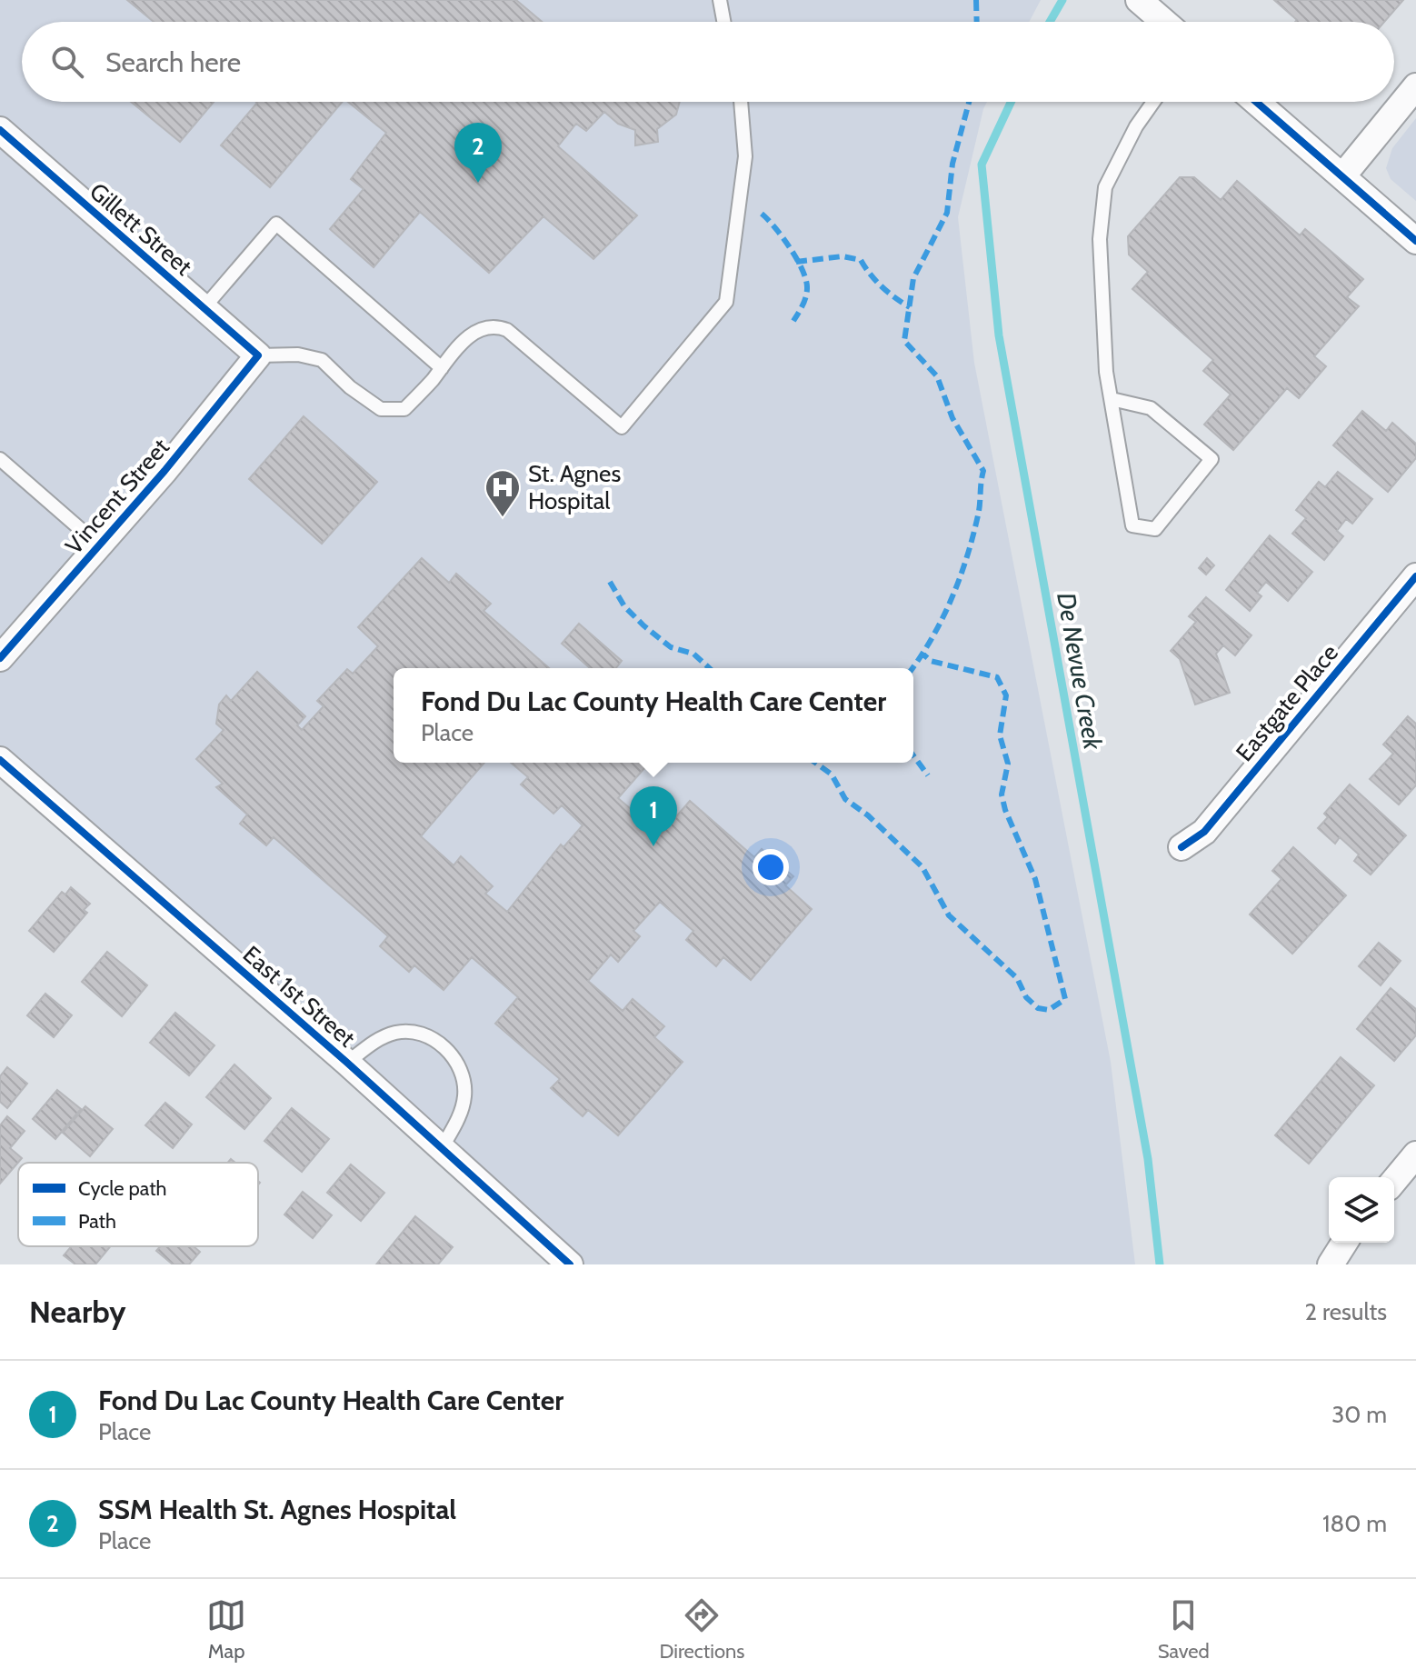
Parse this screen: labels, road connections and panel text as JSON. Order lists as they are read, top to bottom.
{
  "streets": {
    "street": [
      "Gillett Street",
      "Vincent Street",
      "Eastgate Place",
      "East 1st Street"
    ]
  },
  "crossings": [
    ["Gillett Street", "Vincent Street"]
  ],
  "water": ["De Nevue Creek"],
  "places": {
    "hospital": ["St. Agnes Hospital"]
  },
  "legend": ["Cycle path", "Path"],
  "page": {
    "search": "Search here",
    "pins": ["2", "1"],
    "popup": ["Fond Du Lac County Health Care Center", "Place"],
    "heading": ["Nearby", "2 results"],
    "list": [
      {
        "mark": "1",
        "name": "Fond Du Lac County Health Care Center",
        "note": "Place",
        "value": "30 m"
      },
      {
        "mark": "2",
        "name": "SSM Health St. Agnes Hospital",
        "note": "Place",
        "value": "180 m"
      }
    ],
    "nav": ["Map", "Directions", "Saved"]
  }
}
